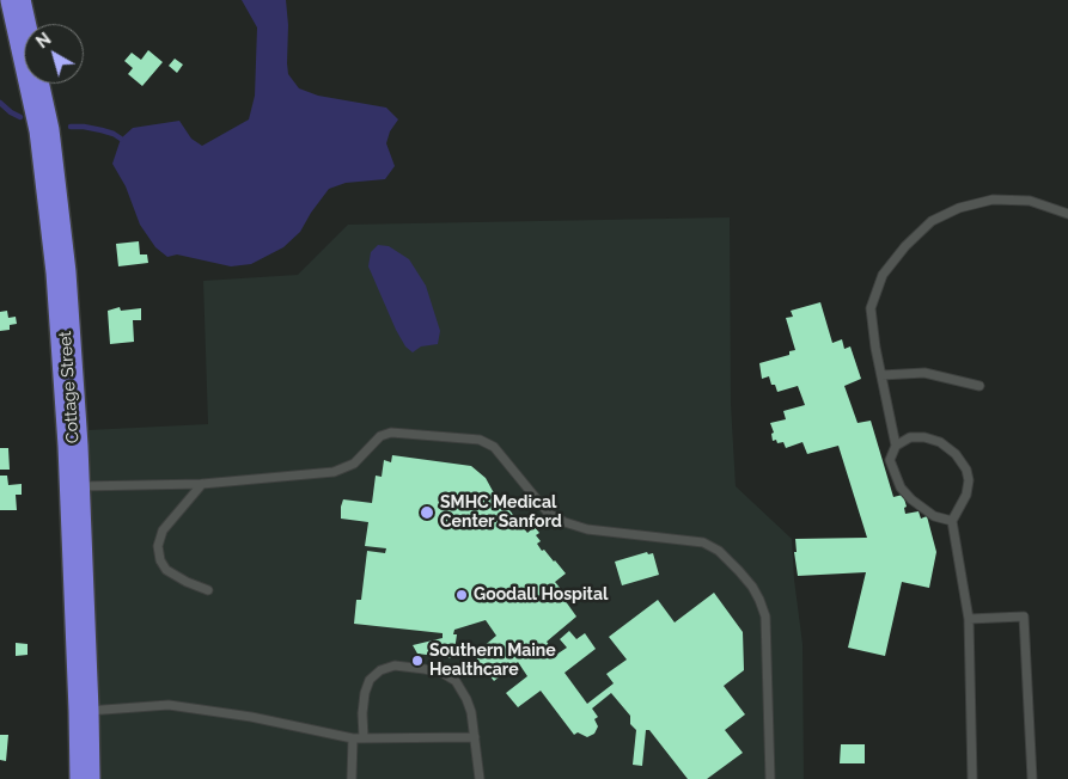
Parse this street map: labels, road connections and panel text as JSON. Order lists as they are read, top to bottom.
{
  "streets": {
    "highway": ["Cottage Street"]
  },
  "places": ["SMHC Medical Center Sanford", "Goodall Hospital", "Southern Maine Healthcare"],
  "north": "top left"
}
